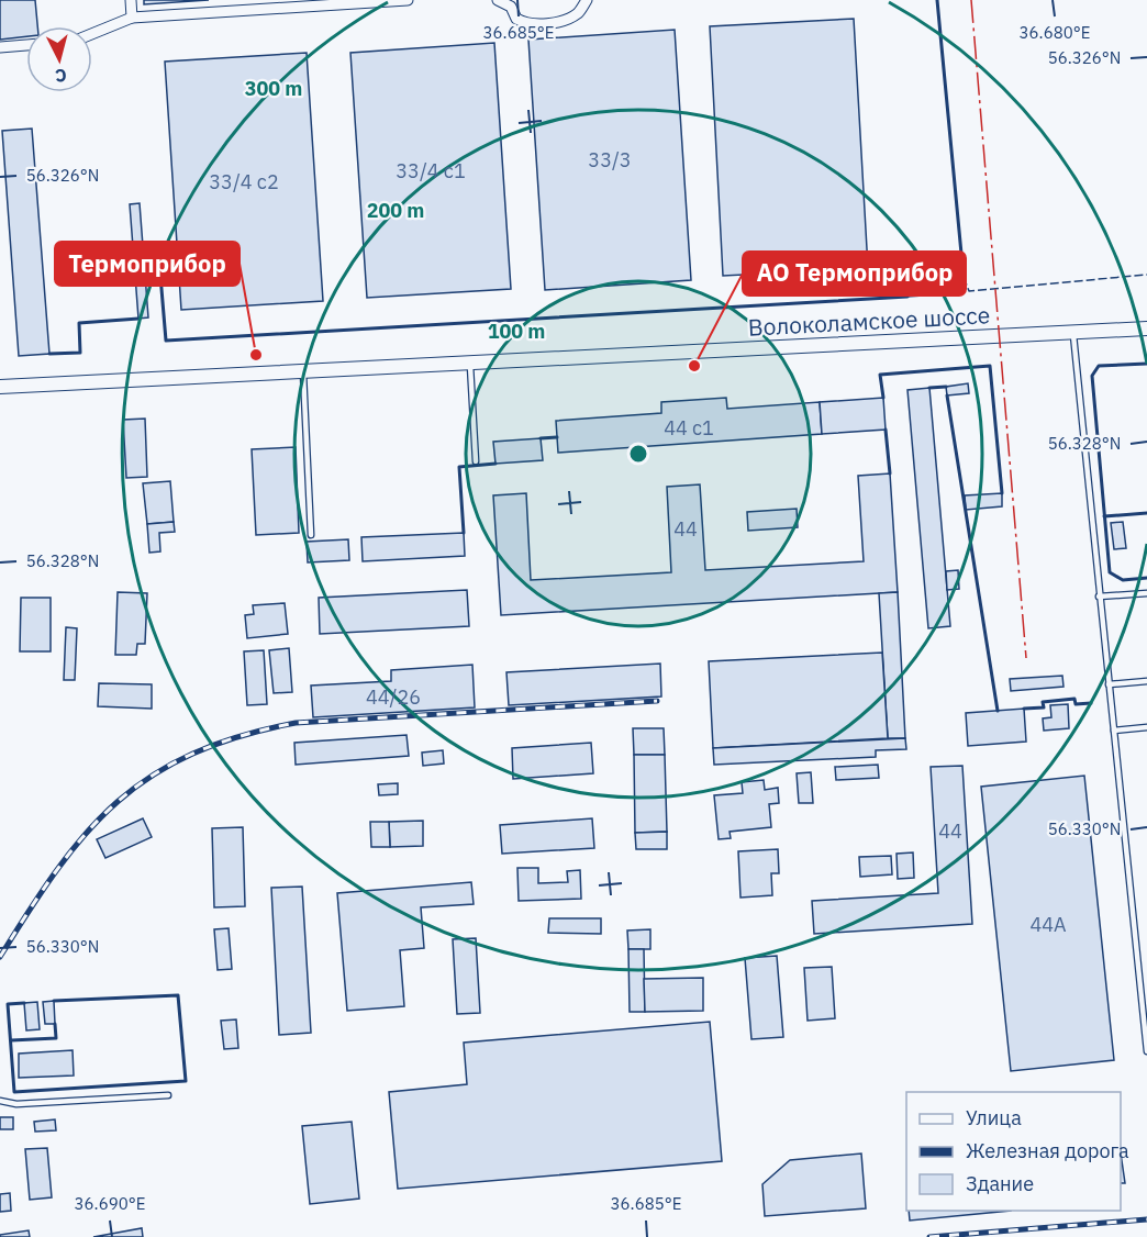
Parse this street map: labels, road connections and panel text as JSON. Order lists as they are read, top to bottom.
{
  "streets": {
    "street": ["Волоколамское шоссе"]
  },
  "places": ["Термоприбор", "АО Термоприбор"],
  "house_numbers": [
    "33/3",
    "33/4 с1",
    "33/4 с2",
    "44 с1",
    "44",
    "44/26",
    "44",
    "44А"
  ],
  "legend": ["Улица", "Железная дорога", "Здание"],
  "north": "bottom",
  "coordinates": [
    "36.685°E",
    "36.680°E",
    "56.326°N",
    "56.328°N",
    "56.330°N",
    "36.690°E"
  ],
  "rings": ["300 m", "200 m", "100 m"]
}
